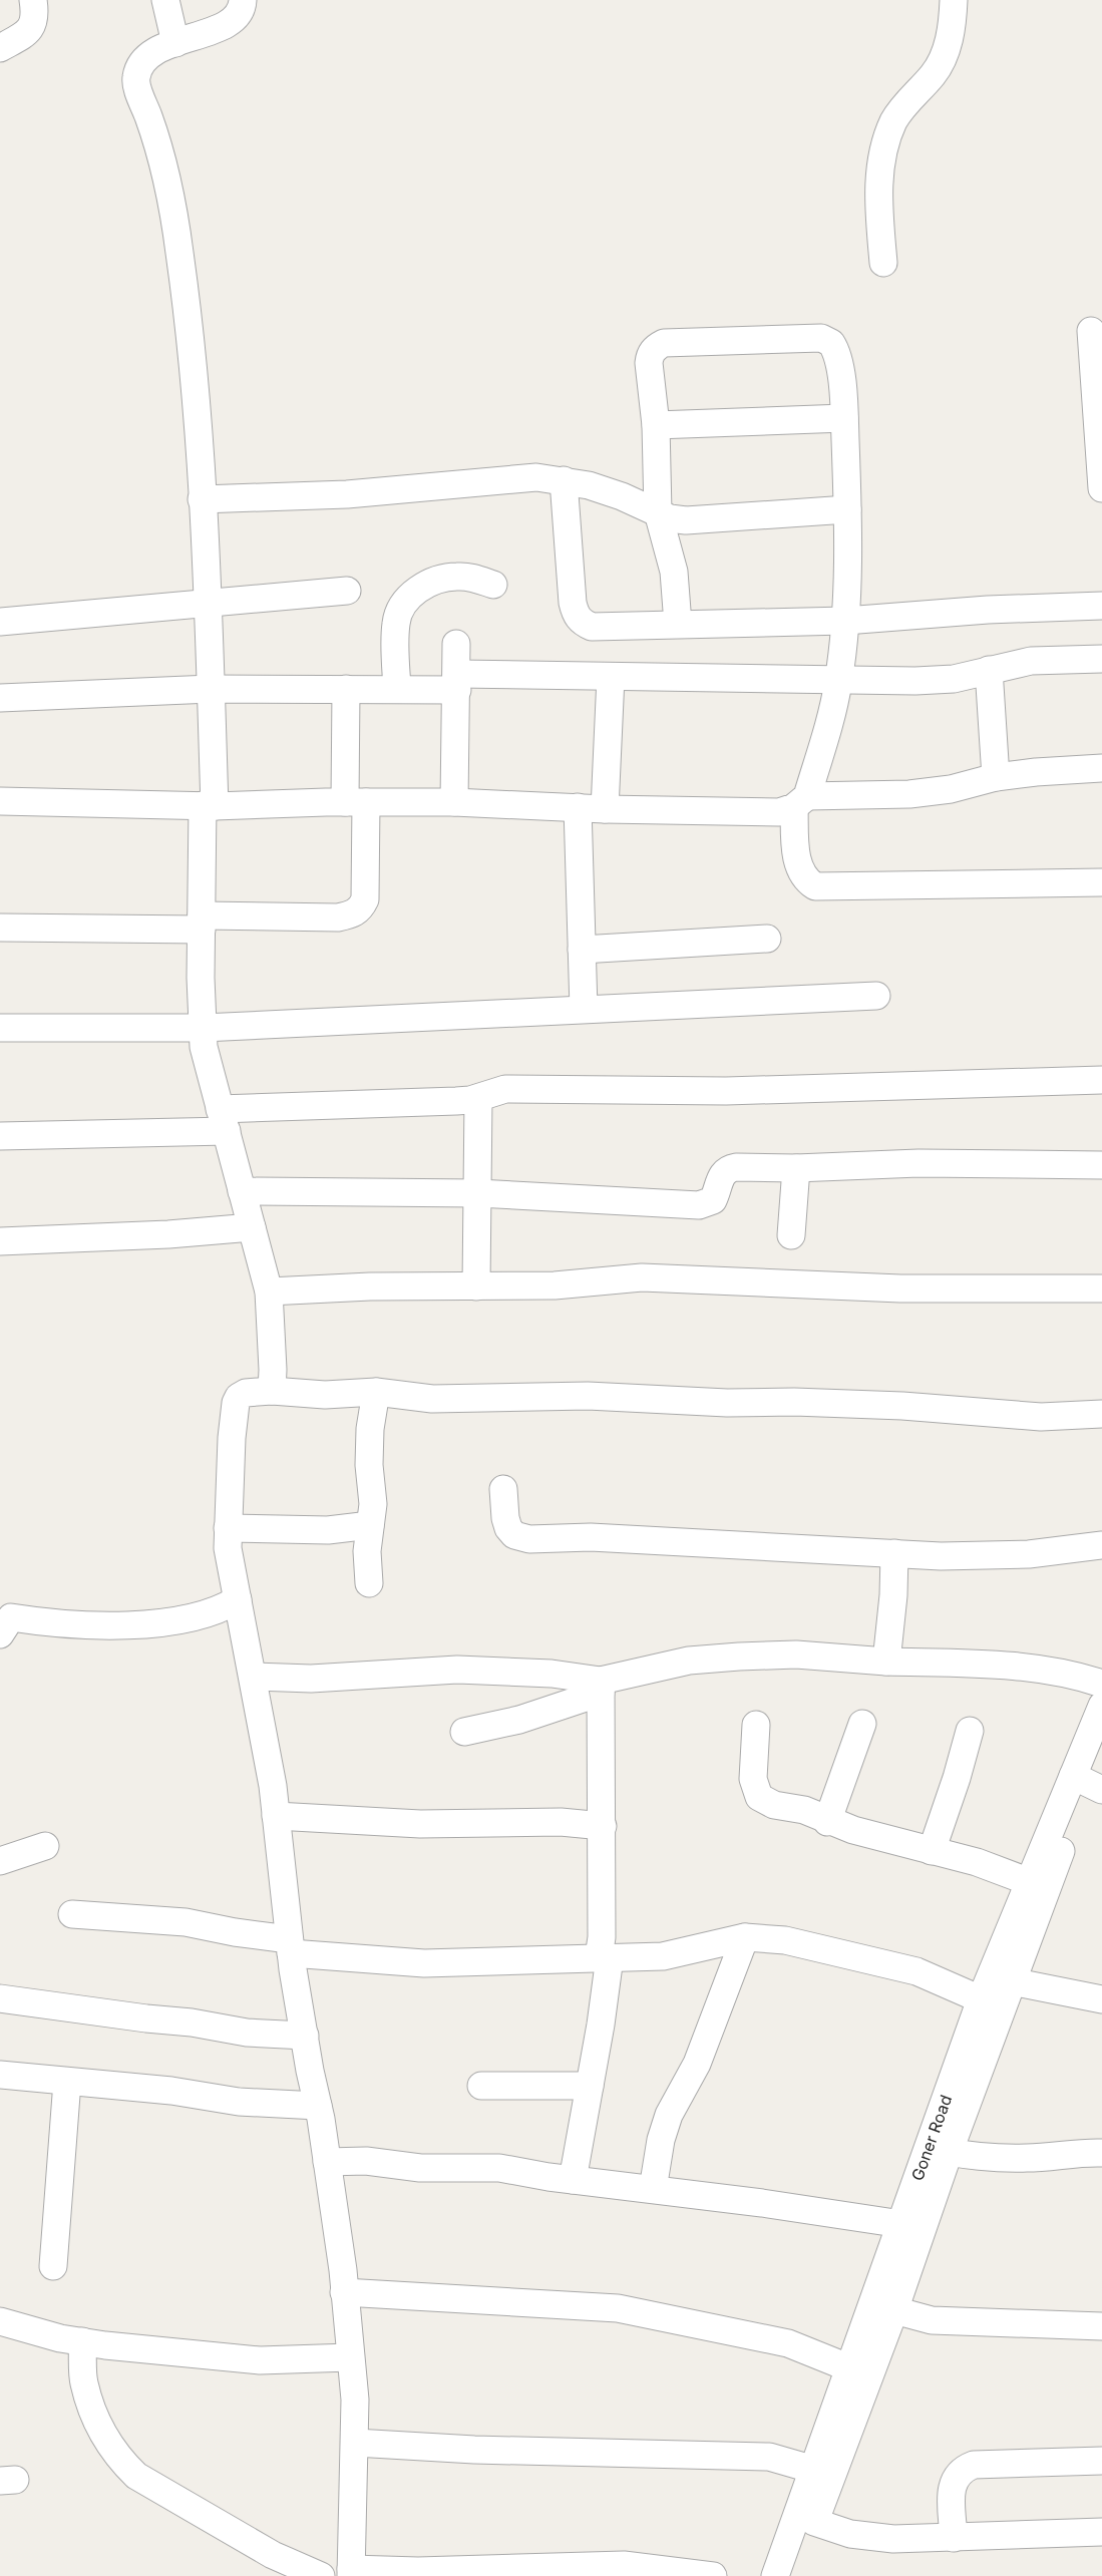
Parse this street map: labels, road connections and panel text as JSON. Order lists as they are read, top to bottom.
{
  "streets": {
    "street": ["Goner Road"]
  }
}
